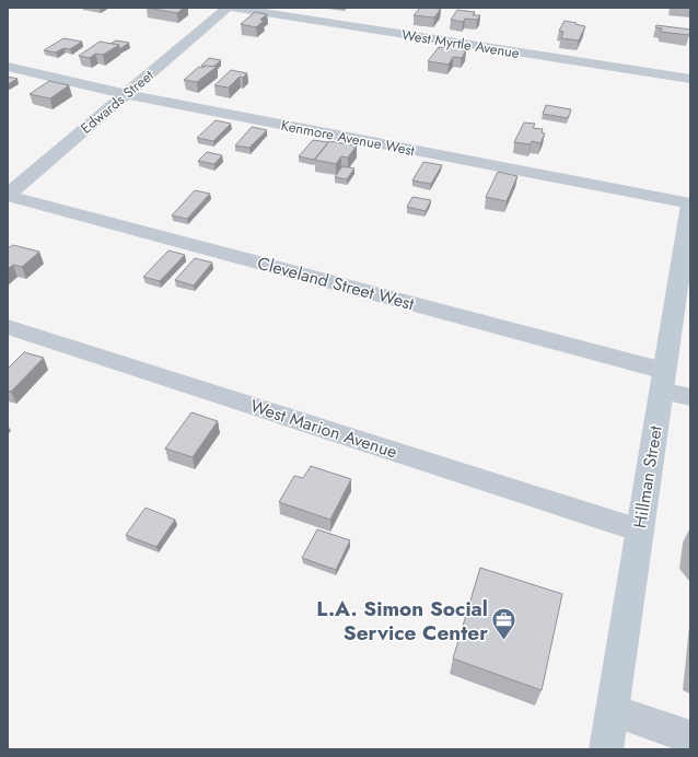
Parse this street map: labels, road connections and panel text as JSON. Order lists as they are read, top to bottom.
{
  "streets": {
    "street": [
      "West Myrtle Avenue",
      "Edwards Street",
      "Kenmore Avenue West",
      "Cleveland Street West",
      "West Marion Avenue",
      "Hillman Street"
    ]
  },
  "crossings": [
    ["Edwards Street", "Kenmore Avenue West"],
    ["Edwards Street", "Cleveland Street West"],
    ["Kenmore Avenue West", "Hillman Street"],
    ["Cleveland Street West", "Hillman Street"],
    ["West Marion Avenue", "Hillman Street"]
  ],
  "places": {
    "office": ["L.A. Simon Social Service Center"]
  }
}
